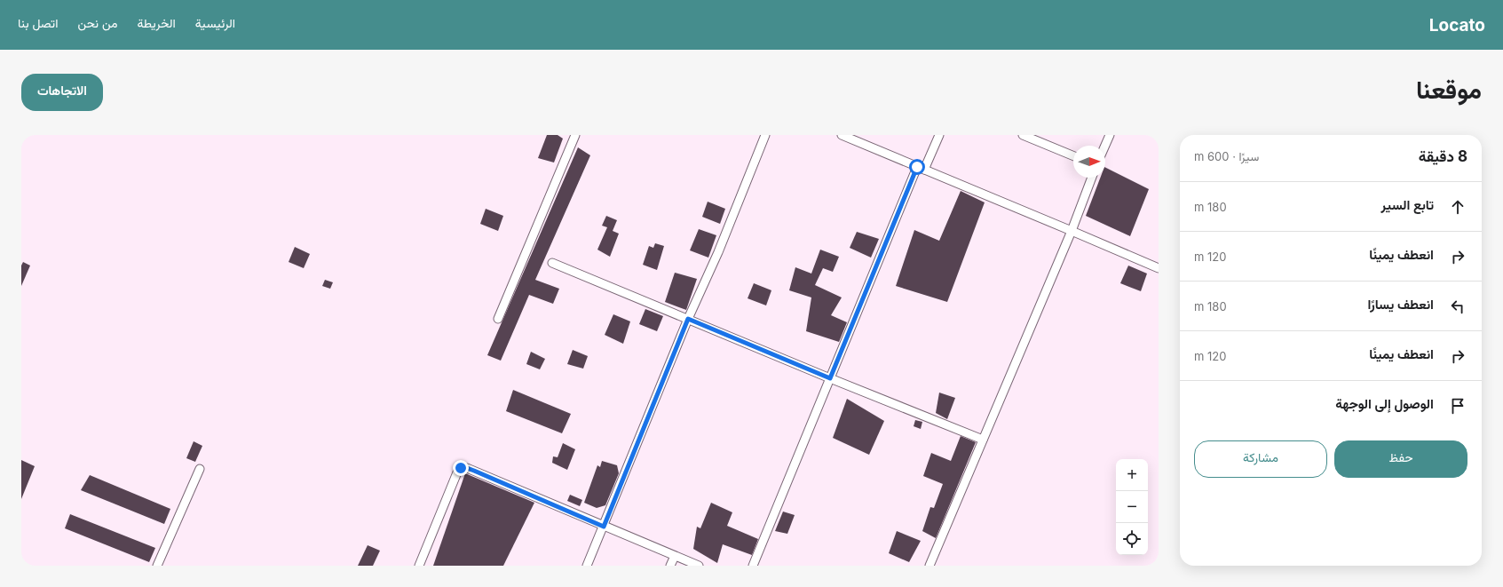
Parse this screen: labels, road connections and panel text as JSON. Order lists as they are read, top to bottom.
{
  "north": "right",
  "page": {
    "header": "Locato",
    "nav": [
      "الرئيسية",
      "الخريطة",
      "من نحن",
      "اتصل بنا"
    ],
    "title": "موقعنا",
    "buttons": [
      "الاتجاهات",
      ["حفظ", "مشاركة"]
    ],
    "heading": ["8 دقيقة", "سيرًا · 600 m"],
    "list": [
      ["تابع السير", "180 m"],
      ["انعطف يمينًا", "120 m"],
      ["انعطف يسارًا", "180 m"],
      ["انعطف يمينًا", "120 m"],
      "الوصول إلى الوجهة"
    ],
    "map_buttons": ["+", "−"]
  }
}
